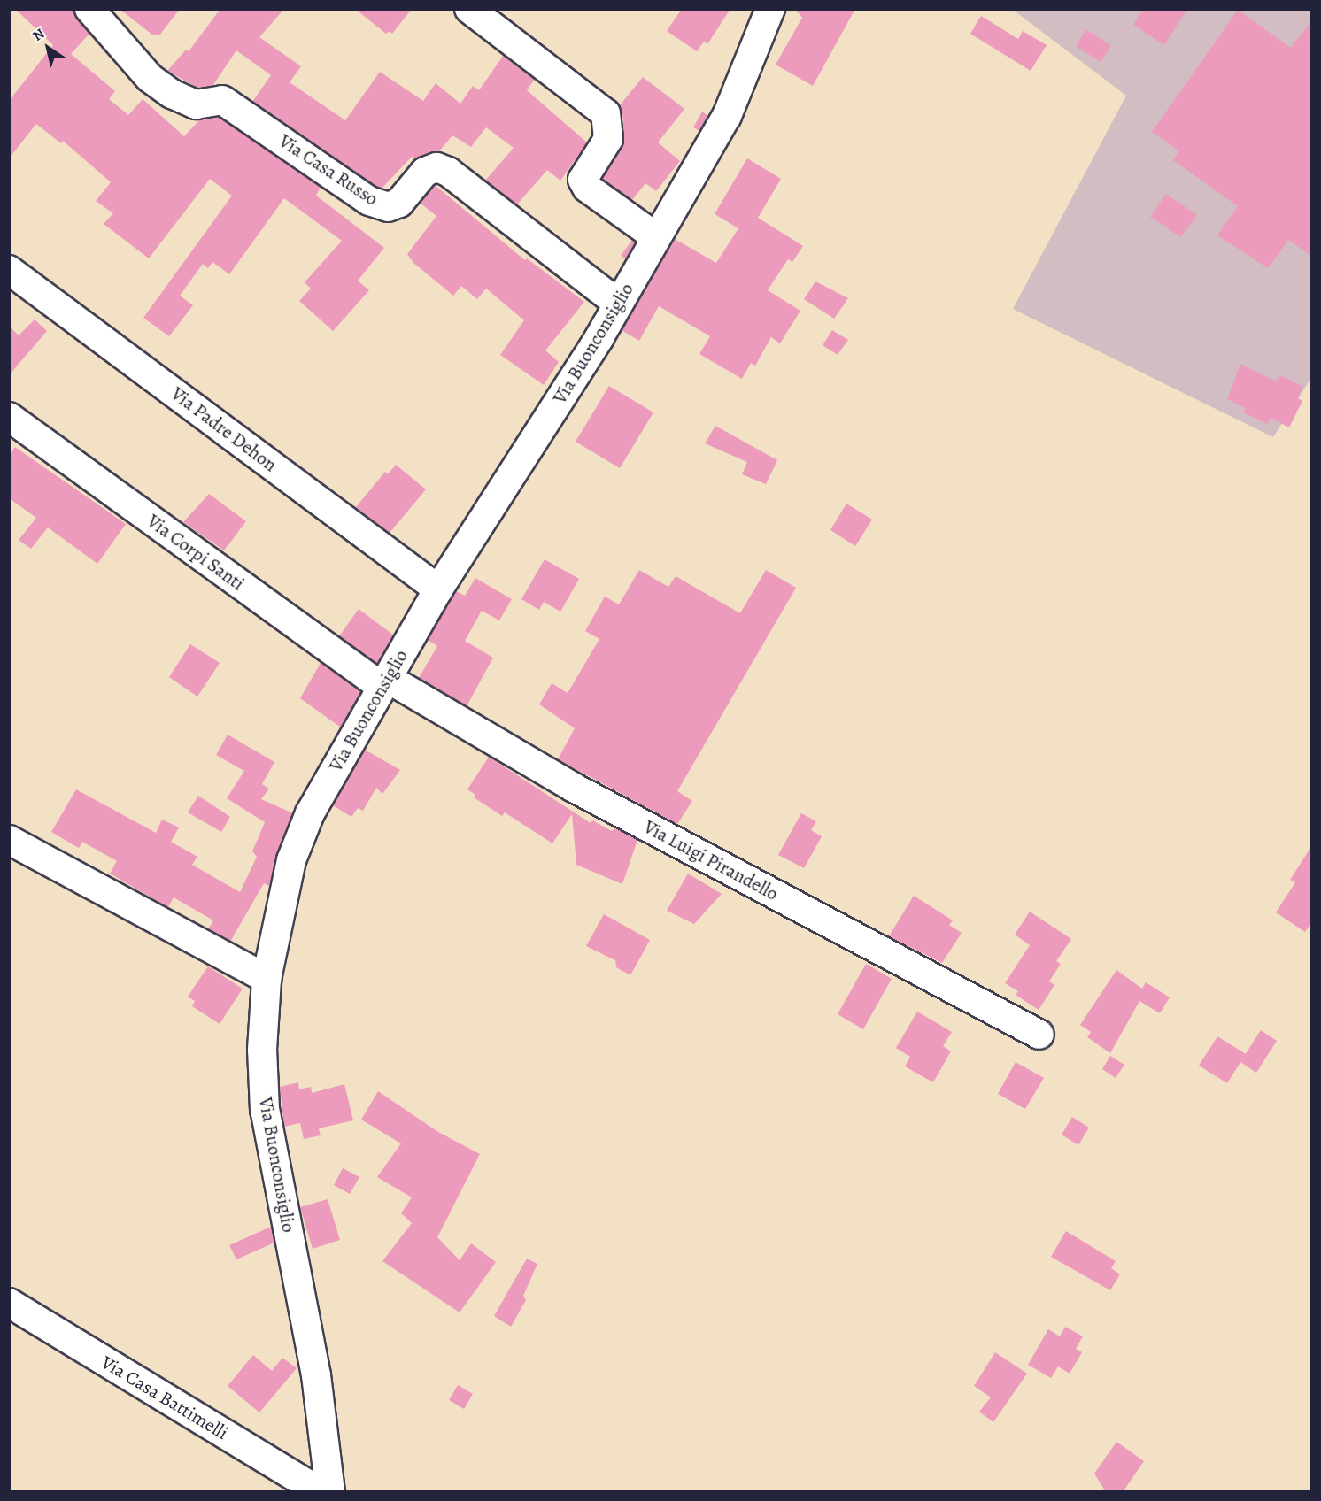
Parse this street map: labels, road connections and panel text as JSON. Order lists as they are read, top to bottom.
{
  "streets": {
    "street": [
      "Via Casa Russo",
      "Via Buonconsiglio",
      "Via Padre Dehon",
      "Via Corpi Santi",
      "Via Luigi Pirandello",
      "Via Casa Battimelli"
    ]
  },
  "crossings": [
    ["Via Casa Russo", "Via Buonconsiglio"],
    ["Via Buonconsiglio", "Via Padre Dehon"],
    ["Via Buonconsiglio", "Via Corpi Santi"],
    ["Via Buonconsiglio", "Via Luigi Pirandello"],
    ["Via Corpi Santi", "Via Luigi Pirandello"]
  ],
  "north": "top left"
}
